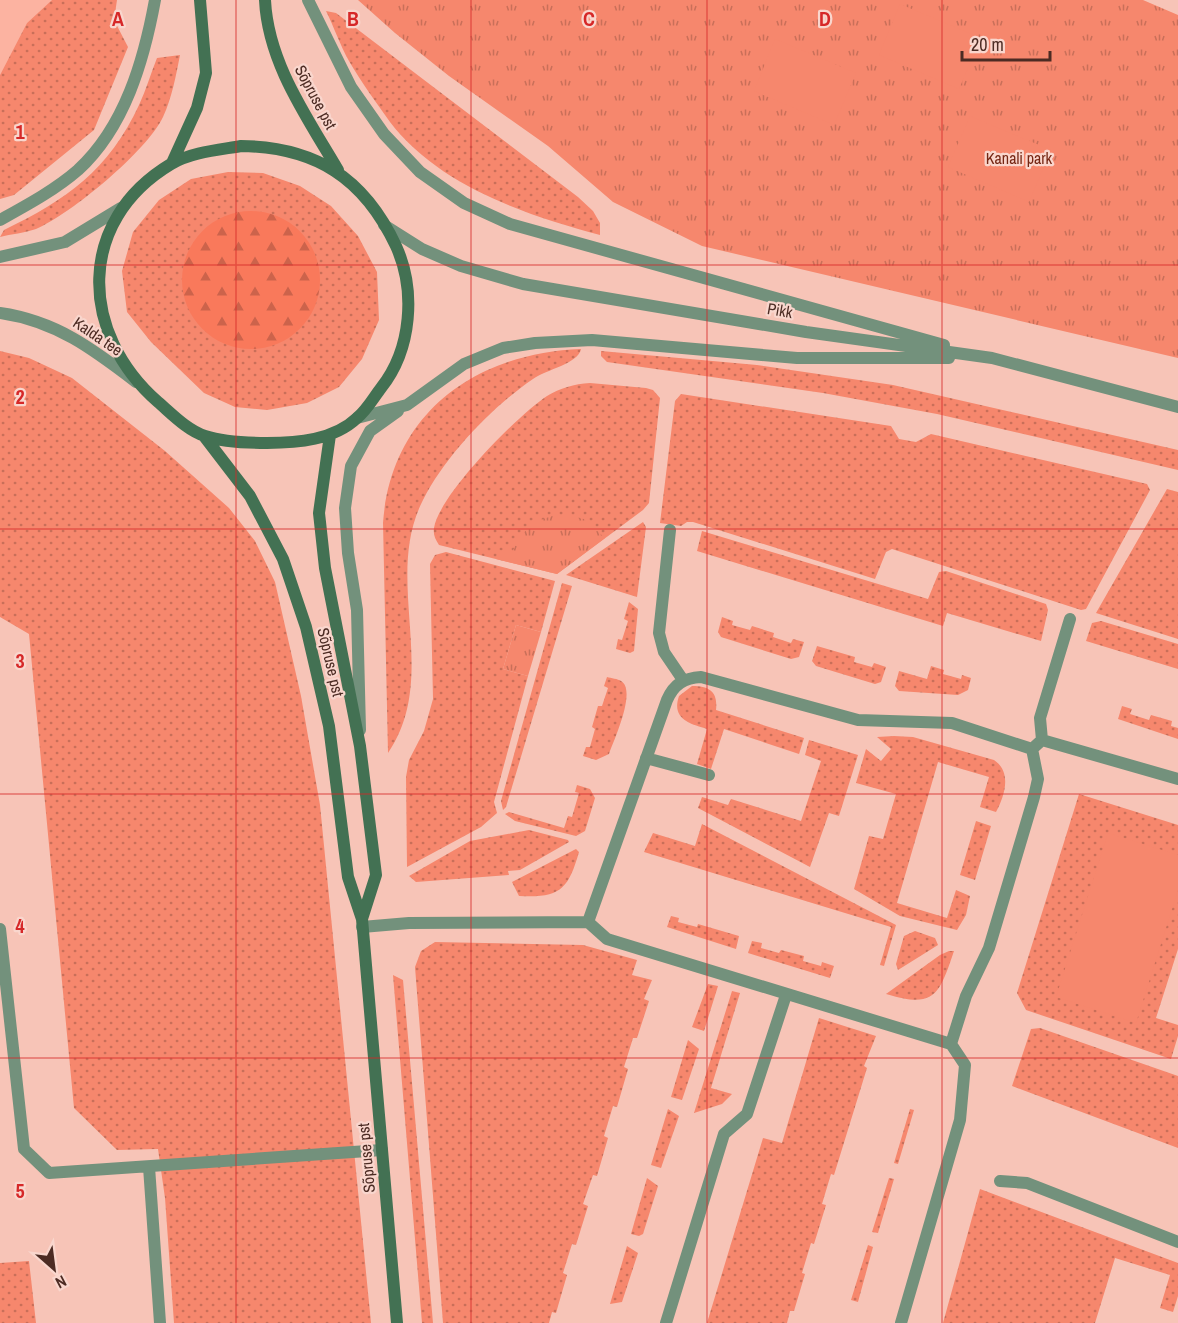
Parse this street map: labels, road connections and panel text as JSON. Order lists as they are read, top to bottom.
{
  "streets": {
    "main road": ["Sõpruse pst"],
    "street": ["Pikk", "Kalda tee"]
  },
  "parks": ["Kanali park"],
  "scale_bar": "20 m",
  "north": "bottom right",
  "grid": {
    "columns": [
      "A",
      "B",
      "C",
      "D"
    ],
    "rows": [
      "1",
      "2",
      "3",
      "4",
      "5"
    ]
  }
}
